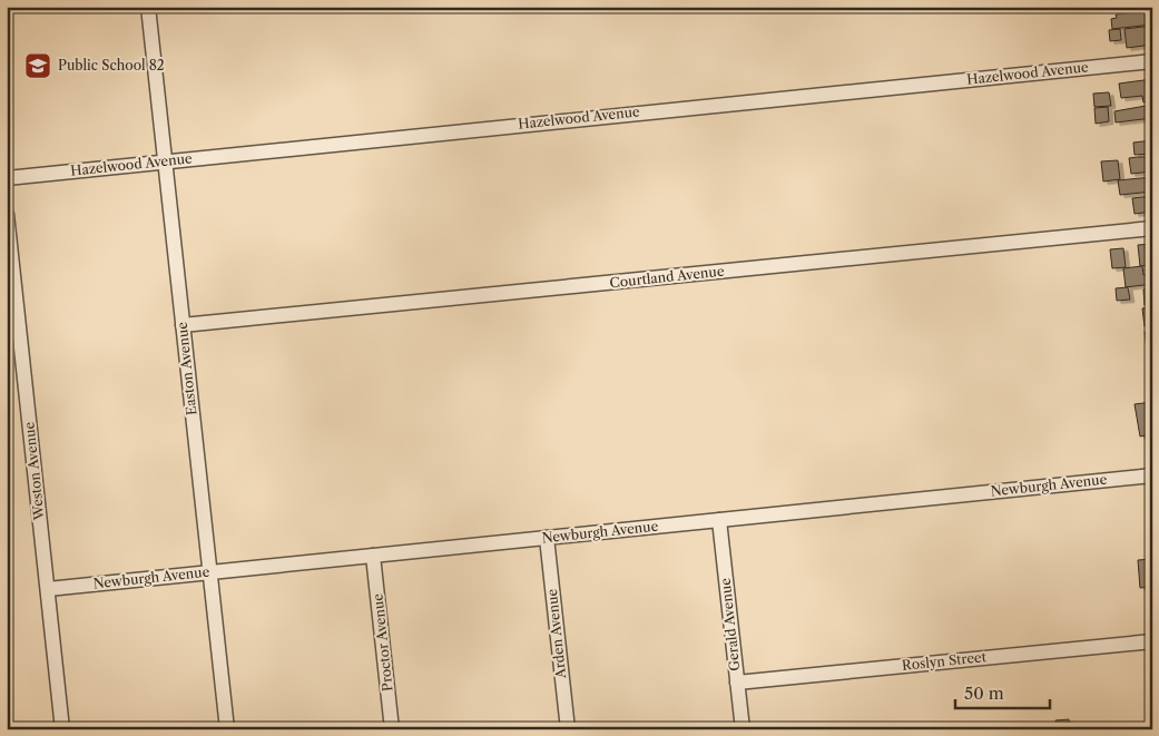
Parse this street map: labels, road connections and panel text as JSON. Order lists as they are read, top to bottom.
{
  "streets": {
    "street": [
      "Hazelwood Avenue",
      "Courtland Avenue",
      "Easton Avenue",
      "Weston Avenue",
      "Newburgh Avenue",
      "Gerald Avenue",
      "Arden Avenue",
      "Proctor Avenue",
      "Roslyn Street"
    ]
  },
  "crossings": [
    ["Hazelwood Avenue", "Easton Avenue"],
    ["Courtland Avenue", "Easton Avenue"],
    ["Easton Avenue", "Newburgh Avenue"],
    ["Weston Avenue", "Newburgh Avenue"],
    ["Newburgh Avenue", "Gerald Avenue"],
    ["Newburgh Avenue", "Arden Avenue"],
    ["Newburgh Avenue", "Proctor Avenue"],
    ["Gerald Avenue", "Roslyn Street"]
  ],
  "places": {
    "school or university": ["Public School 82"]
  },
  "scale_bar": "50 m"
}
